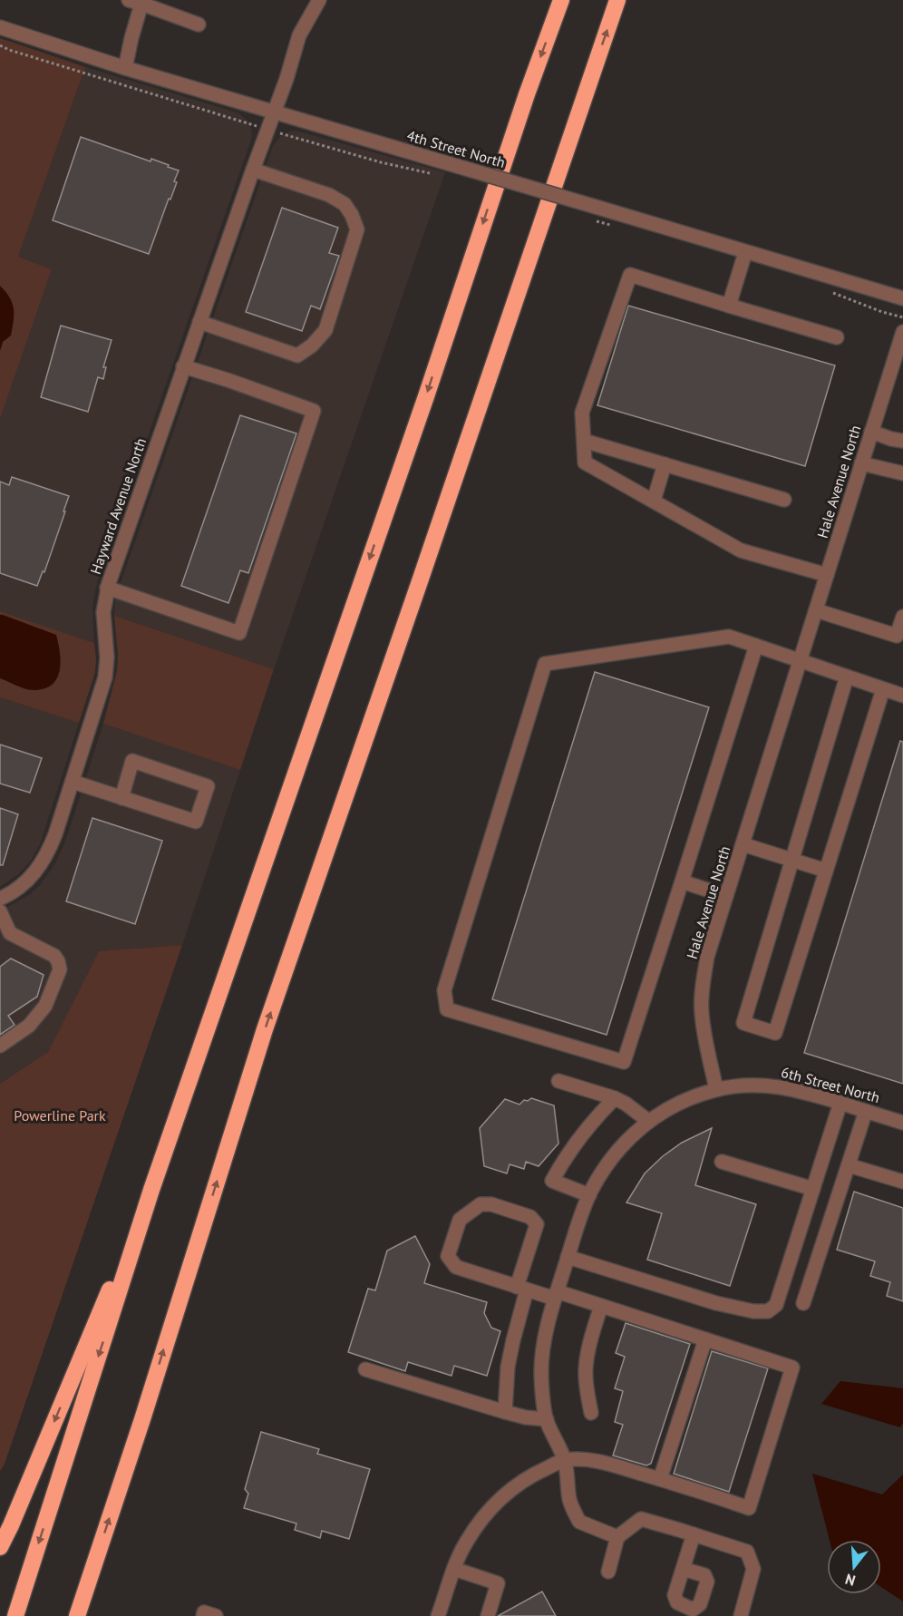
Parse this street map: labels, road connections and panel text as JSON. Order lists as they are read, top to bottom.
{
  "streets": {
    "street": [
      "4th Street North",
      "Hale Avenue North",
      "Hayward Avenue North",
      "6th Street North"
    ]
  },
  "crossings": [
    ["4th Street North", "Hayward Avenue North"],
    ["Hale Avenue North", "6th Street North"]
  ],
  "parks": ["Powerline Park"],
  "north": "bottom"
}
